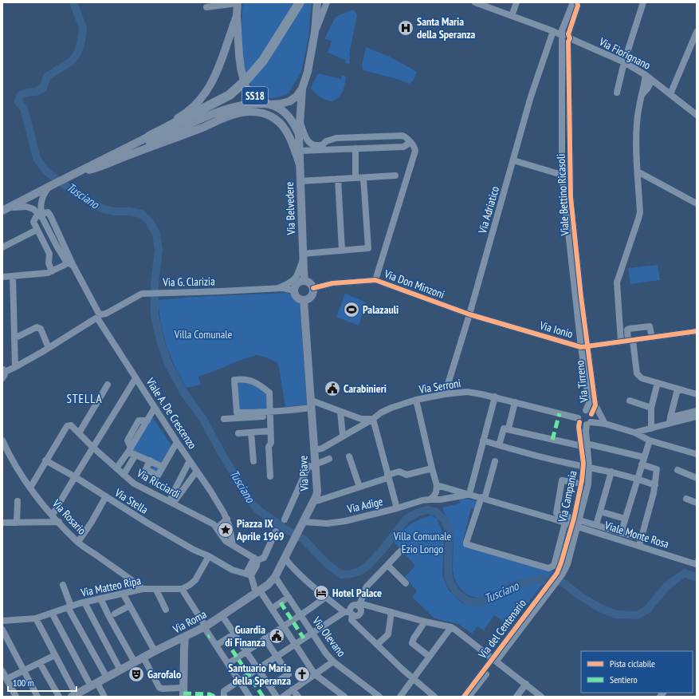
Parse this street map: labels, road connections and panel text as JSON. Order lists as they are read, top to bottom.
{
  "streets": {
    "main road": [
      "SS18",
      "Via Belvedere",
      "Via Piave",
      "Via Roma"
    ],
    "street": [
      "Via Fiorignano",
      "Viale Bettino Ricasoli",
      "Via Adriatico",
      "Via G. Clarizia",
      "Via Don Minzoni",
      "Via Ionio",
      "Via Tirreno",
      "Via Serroni",
      "Viale A. De Crescenzo",
      "Via Ricciardi",
      "Via Campania",
      "Via Stella",
      "Via Adige",
      "Via Rosario",
      "Viale Monte Rosa",
      "Via Matteo Ripa",
      "Via del Centenario",
      "Via Olevano"
    ]
  },
  "crossings": [
    ["Via Fiorignano", "Viale Bettino Ricasoli"],
    ["Via Fiorignano", "Via Adriatico"],
    ["SS18", "Via Belvedere"],
    ["SS18", "Viale A. De Crescenzo"],
    ["Viale Bettino Ricasoli", "Via Ionio"],
    ["Viale Bettino Ricasoli", "Via Tirreno"],
    ["Via Belvedere", "Via G. Clarizia"],
    ["Via Belvedere", "Via Don Minzoni"],
    ["Via Adriatico", "Via Don Minzoni"],
    ["Via Adriatico", "Via Ionio"],
    ["Via Adriatico", "Via Serroni"],
    ["Via G. Clarizia", "Via Don Minzoni"],
    ["Via G. Clarizia", "Viale A. De Crescenzo"],
    ["Via Don Minzoni", "Via Ionio"],
    ["Via Ionio", "Via Tirreno"],
    ["Via Tirreno", "Via Serroni"],
    ["Via Tirreno", "Via Campania"],
    ["Via Serroni", "Via Piave"],
    ["Via Serroni", "Via Campania"],
    ["Via Piave", "Via Adige"],
    ["Via Piave", "Via Roma"],
    ["Via Ricciardi", "Via Stella"],
    ["Via Campania", "Via Adige"],
    ["Via Campania", "Viale Monte Rosa"],
    ["Via Campania", "Via del Centenario"],
    ["Via Adige", "Viale Monte Rosa"],
    ["Via Rosario", "Via Matteo Ripa"],
    ["Via Roma", "Via Olevano"]
  ],
  "districts": ["STELLA"],
  "water": ["Tusciano"],
  "parks": ["Villa Comunale", "Villa Comunale Ezio Longo"],
  "places": {
    "hospital": ["Santa Maria della Speranza"],
    "sports": ["Palazauli"],
    "public building": ["Carabinieri", "Guardia di Finanza"],
    "place": ["Piazza IX Aprile 1969"],
    "hotel": ["Hotel Palace"],
    "theatre": ["Garofalo"],
    "church": ["Santuario Maria della Speranza"]
  },
  "legend": ["Pista ciclabile", "Sentiero"],
  "scale_bar": "100 m"
}
